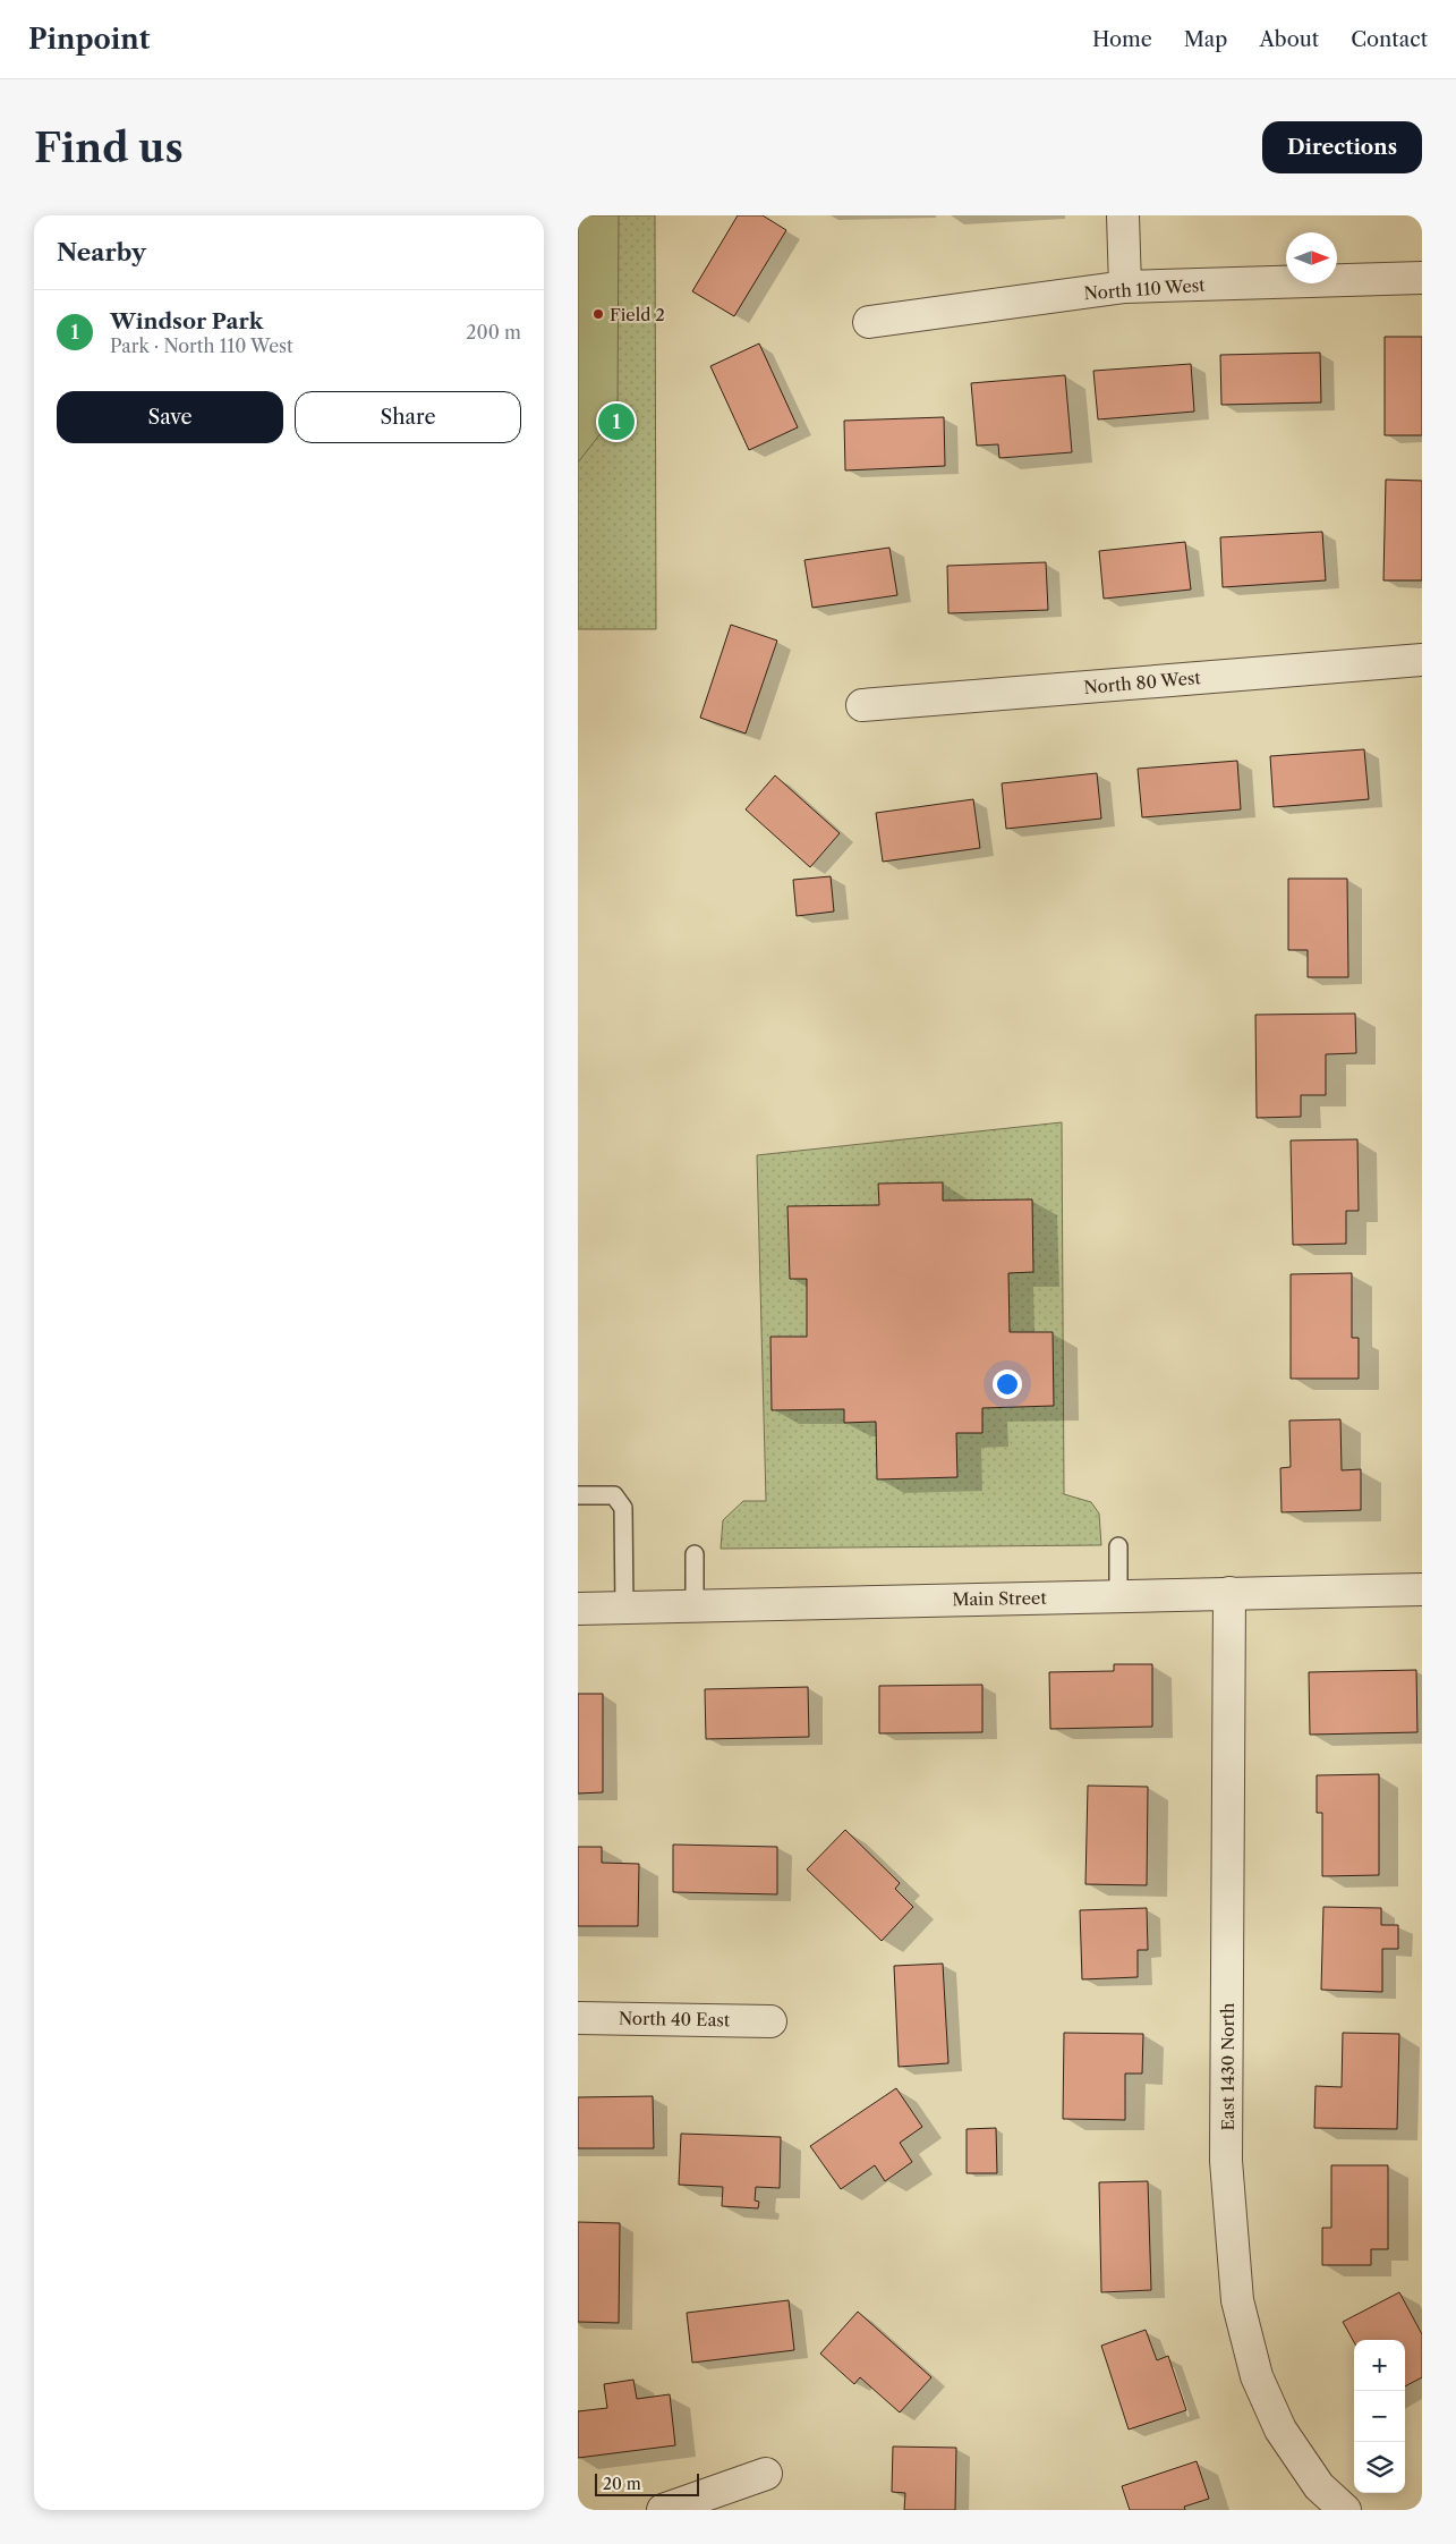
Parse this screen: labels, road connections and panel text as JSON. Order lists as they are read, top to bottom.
{
  "streets": {
    "street": [
      "North 110 West",
      "North 80 West",
      "Main Street",
      "North 40 East",
      "East 1430 North"
    ]
  },
  "crossings": [
    ["Main Street", "East 1430 North"]
  ],
  "places": ["Field 2"],
  "scale_bar": "20 m",
  "north": "right",
  "page": {
    "header": "Pinpoint",
    "nav": [
      "Home",
      "Map",
      "About",
      "Contact"
    ],
    "buttons": [
      "Directions",
      ["Save", "Share"]
    ],
    "title": "Find us",
    "heading": "Nearby",
    "list": [
      {
        "mark": "1",
        "name": "Windsor Park",
        "note": "Park · North 110 West",
        "value": "200 m"
      }
    ],
    "pins": "1",
    "map_buttons": ["+", "−"],
    "scale": "20 m"
  }
}
